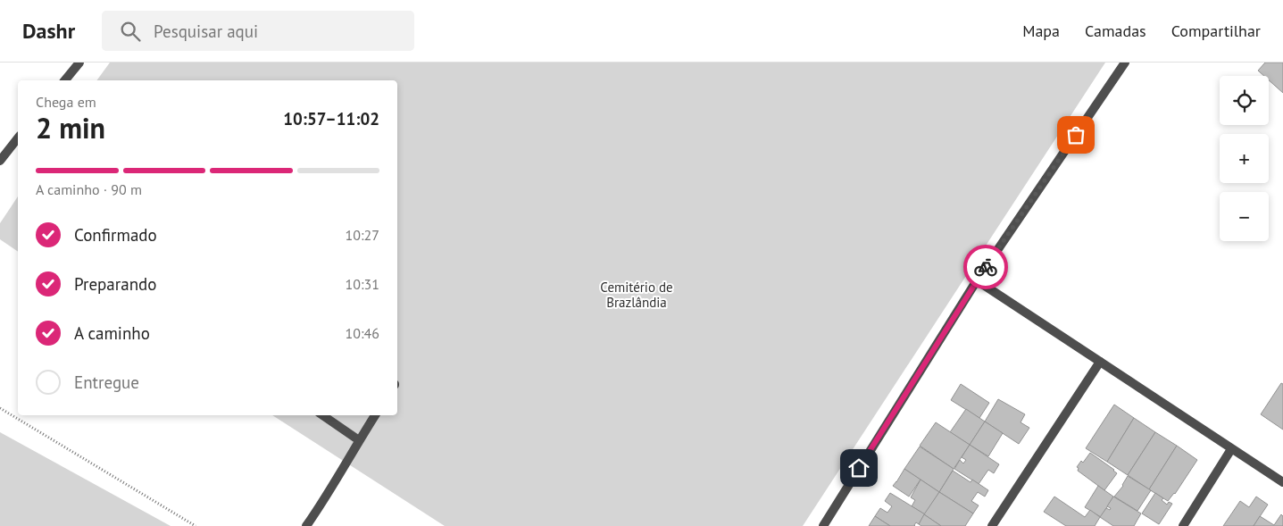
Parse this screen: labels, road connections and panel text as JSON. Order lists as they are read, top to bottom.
{
  "parks": ["Cemitério de Brazlândia"],
  "page": {
    "header": "Dashr",
    "search": "Pesquisar aqui",
    "nav": ["Mapa", "Camadas", "Compartilhar"],
    "map_buttons": ["+", "−"],
    "heading": ["2 min", "Chega em", "10:57–11:02"],
    "bar": "A caminho · 90 m",
    "list": [
      ["Confirmado", "10:27"],
      ["Preparando", "10:31"],
      ["A caminho", "10:46"],
      "Entregue"
    ]
  }
}
